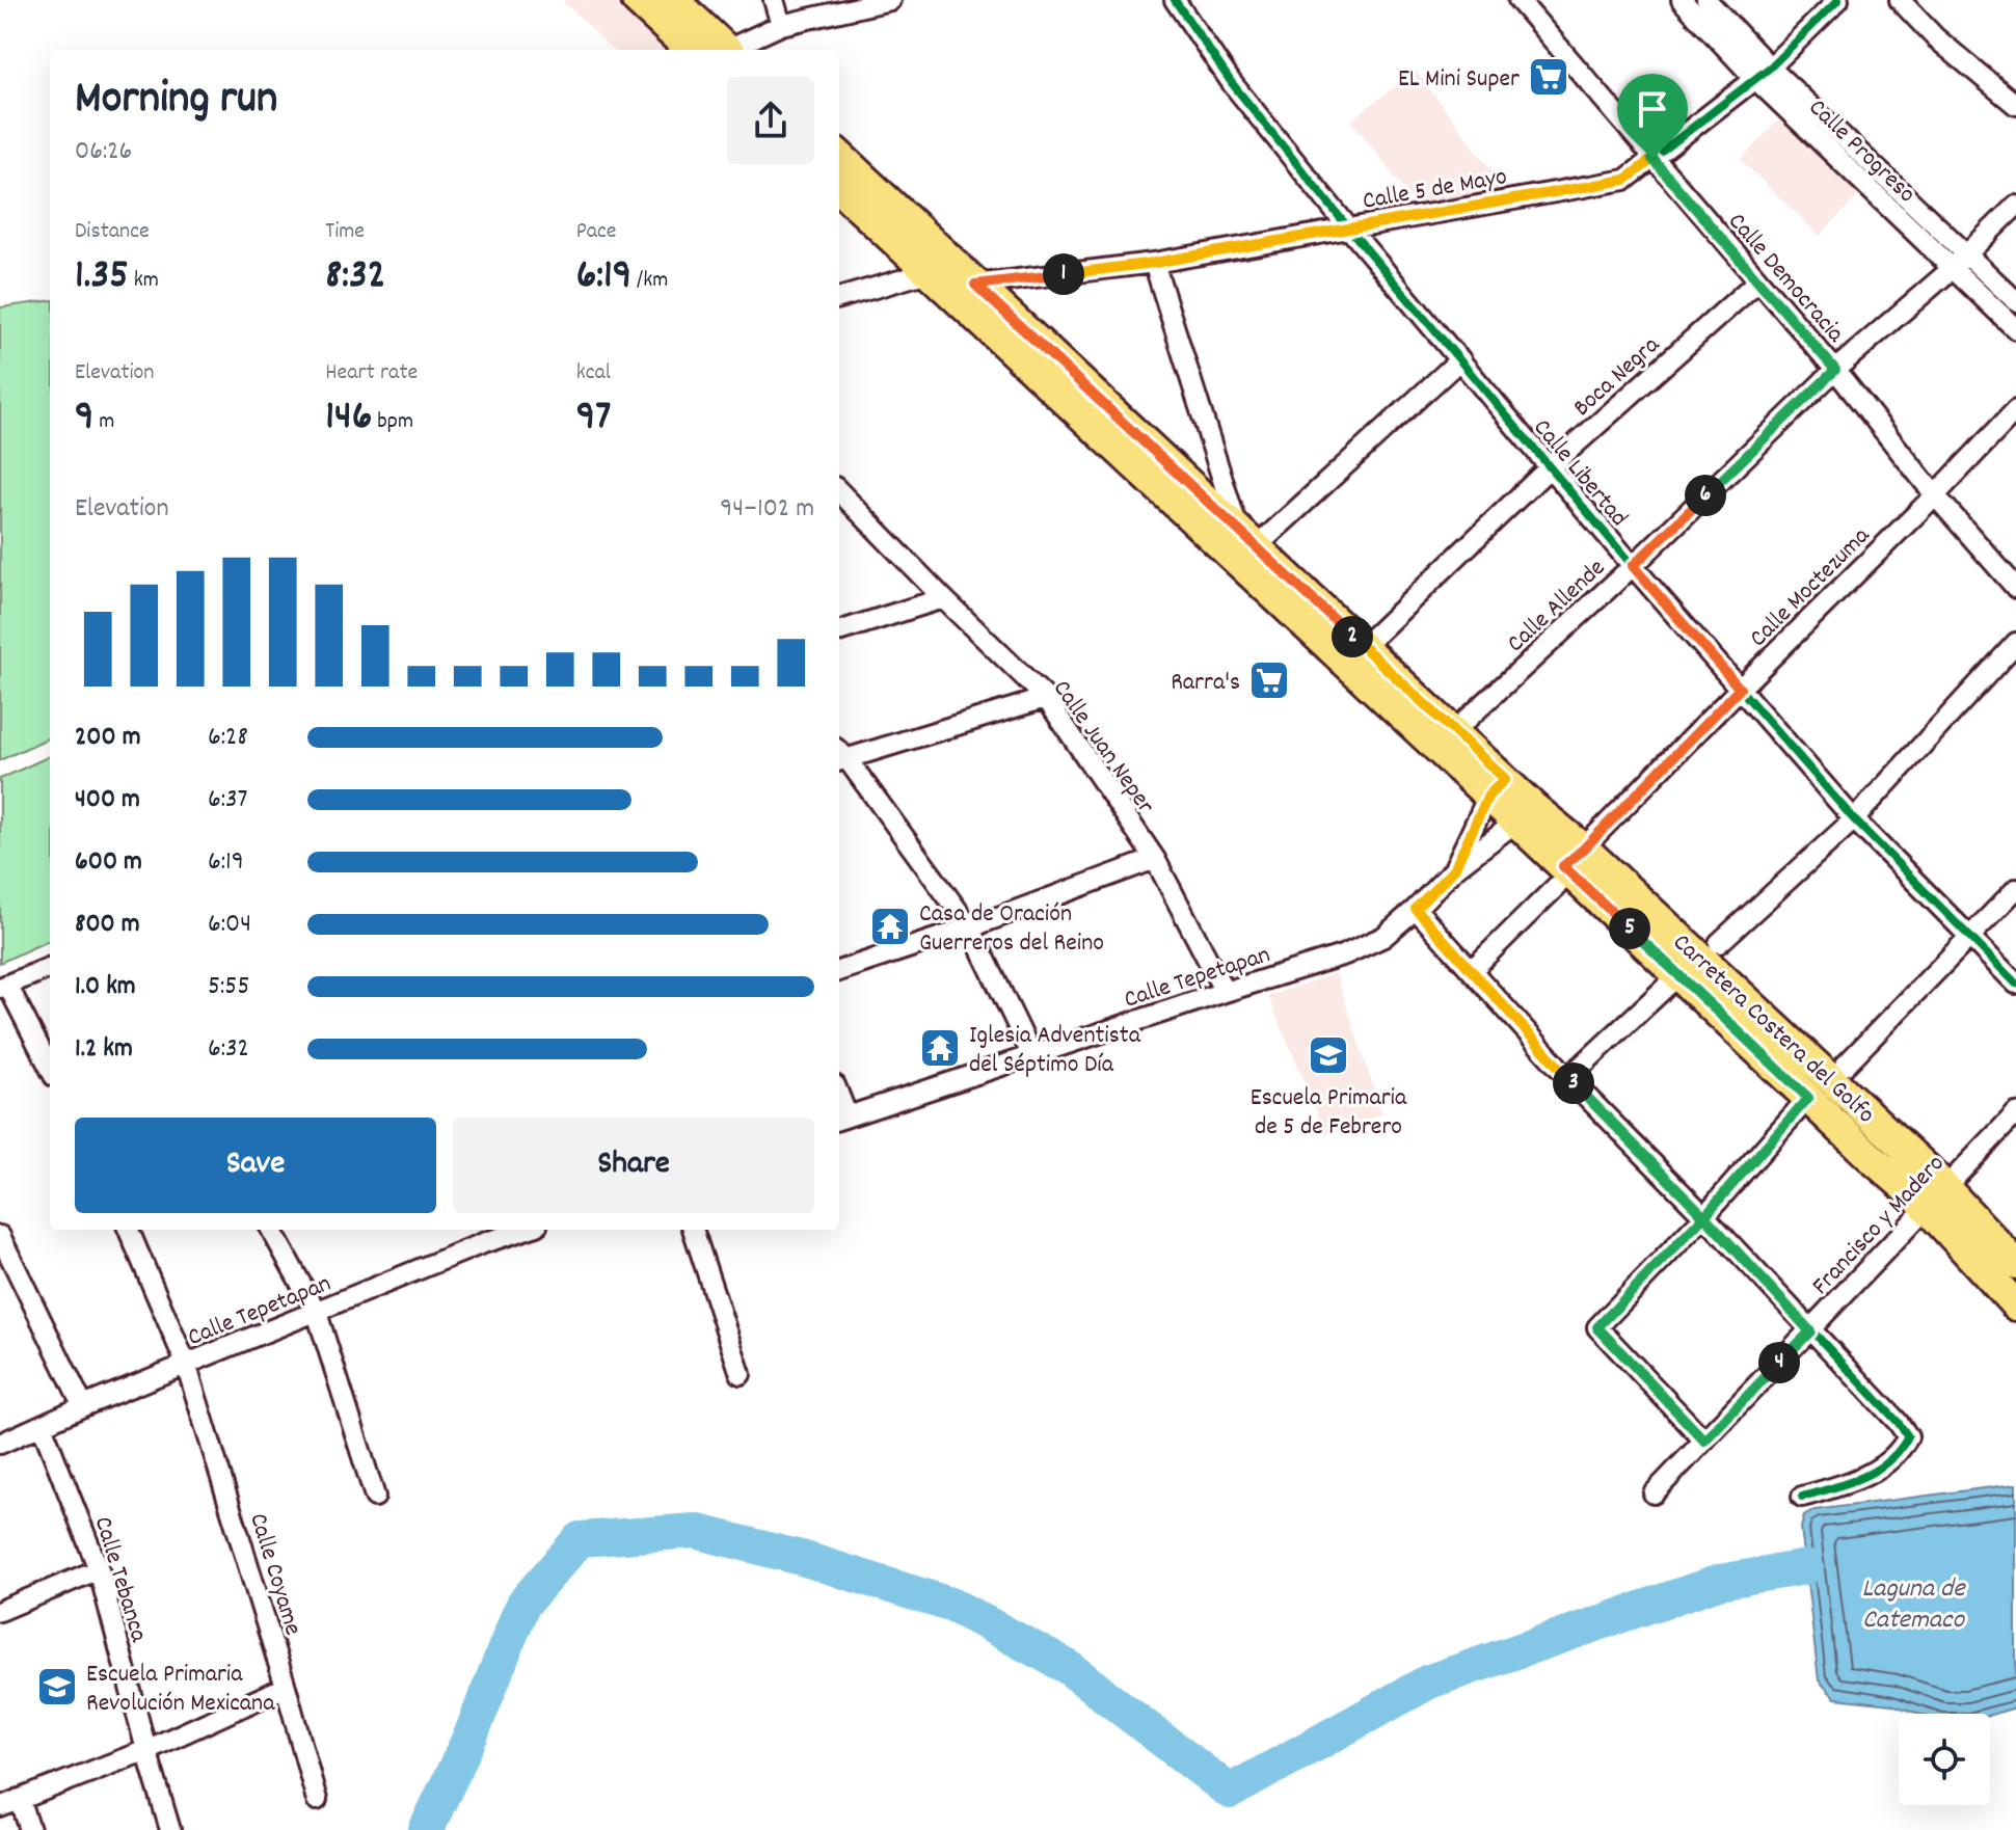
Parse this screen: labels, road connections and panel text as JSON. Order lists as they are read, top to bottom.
{
  "streets": {
    "main road": ["Carretera Costera del Golfo"],
    "street": [
      "Calle Progreso",
      "Calle 5 de Mayo",
      "Calle Democracia",
      "Boca Negra",
      "Calle Libertad",
      "Calle Moctezuma",
      "Calle Allende",
      "Calle Juan Neper",
      "Calle Tepetapan",
      "Francisco y Madero",
      "Calle Coyame",
      "Calle Tebanca"
    ]
  },
  "crossings": [
    ["Calle Progreso", "Calle 5 de Mayo"],
    ["Calle Progreso", "Calle Allende"],
    ["Calle 5 de Mayo", "Calle Democracia"],
    ["Calle 5 de Mayo", "Calle Libertad"],
    ["Calle 5 de Mayo", "Carretera Costera del Golfo"],
    ["Calle Democracia", "Boca Negra"],
    ["Calle Democracia", "Calle Moctezuma"],
    ["Calle Democracia", "Calle Allende"],
    ["Boca Negra", "Calle Libertad"],
    ["Boca Negra", "Carretera Costera del Golfo"],
    ["Calle Libertad", "Calle Moctezuma"],
    ["Calle Libertad", "Calle Allende"],
    ["Calle Moctezuma", "Carretera Costera del Golfo"],
    ["Calle Allende", "Carretera Costera del Golfo"],
    ["Calle Juan Neper", "Calle Tepetapan"],
    ["Calle Tepetapan", "Carretera Costera del Golfo"],
    ["Calle Tepetapan", "Calle Coyame"],
    ["Calle Tepetapan", "Calle Tebanca"],
    ["Carretera Costera del Golfo", "Francisco y Madero"]
  ],
  "water": ["Laguna de Catemaco"],
  "places": {
    "supermarket": ["EL Mini Super", "Rarra's"],
    "temple": ["Casa de Oración Guerreros del Reino", "Iglesia Adventista del Séptimo Día"],
    "school or university": ["Escuela Primaria de 5 de Febrero", "Escuela Primaria Revolución Mexicana"]
  },
  "page": {
    "heading": ["Morning run", "06:26"],
    "stats": [
      ["Distance", "1.35 km"],
      ["Time", "8:32"],
      ["Pace", "6:19 /km"],
      ["Elevation", "9 m"],
      ["Heart rate", "146 bpm"],
      ["kcal", "97"]
    ],
    "pins": [
      "1",
      "6",
      "2",
      "5",
      "3",
      "4"
    ],
    "chart": ["Elevation", "94–102 m"],
    "list": [
      {
        "name": "200 m",
        "note": "6:28"
      },
      {
        "name": "400 m",
        "note": "6:37"
      },
      {
        "name": "600 m",
        "note": "6:19"
      },
      {
        "name": "800 m",
        "note": "6:04"
      },
      {
        "name": "1.0 km",
        "note": "5:55"
      },
      {
        "name": "1.2 km",
        "note": "6:32"
      }
    ],
    "buttons": ["Save", "Share"]
  }
}
